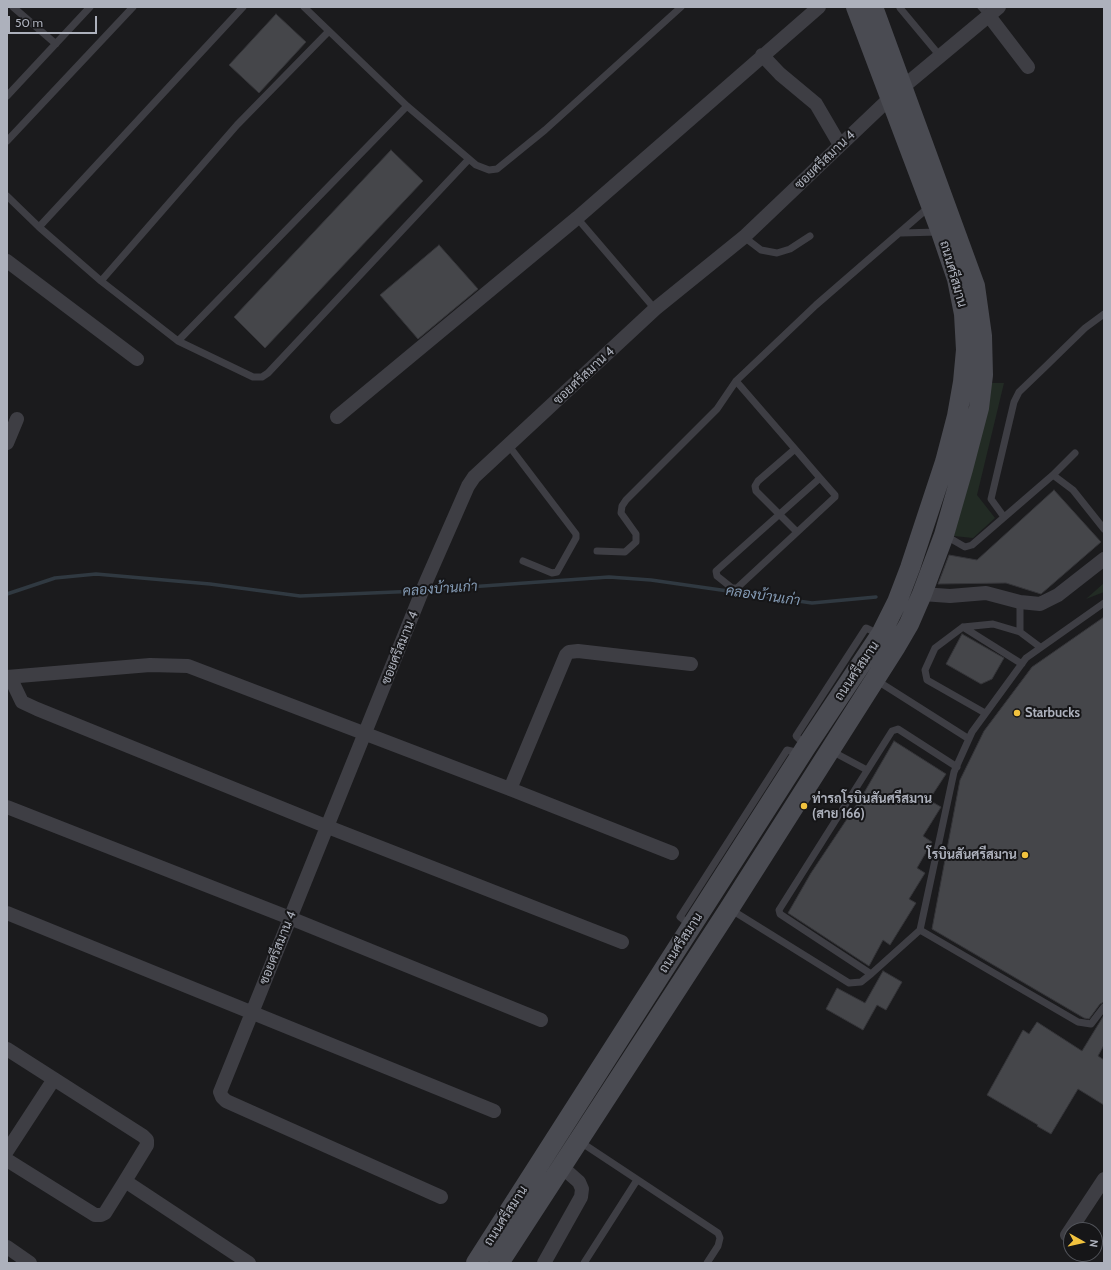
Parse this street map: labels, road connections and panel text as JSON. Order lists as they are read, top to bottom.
{
  "streets": {
    "main road": ["ถนนศรีสมาน"],
    "street": ["ซอยศรีสมาน 4"]
  },
  "crossings": [
    ["ซอยศรีสมาน 4", "ถนนศรีสมาน"]
  ],
  "water": ["คลองบ้านเก่า"],
  "places": ["Starbucks", "ท่ารถโรบินสันศรีสมาน (สาย 166)", "โรบินสันศรีสมาน"],
  "scale_bar": "50 m",
  "north": "right"
}
